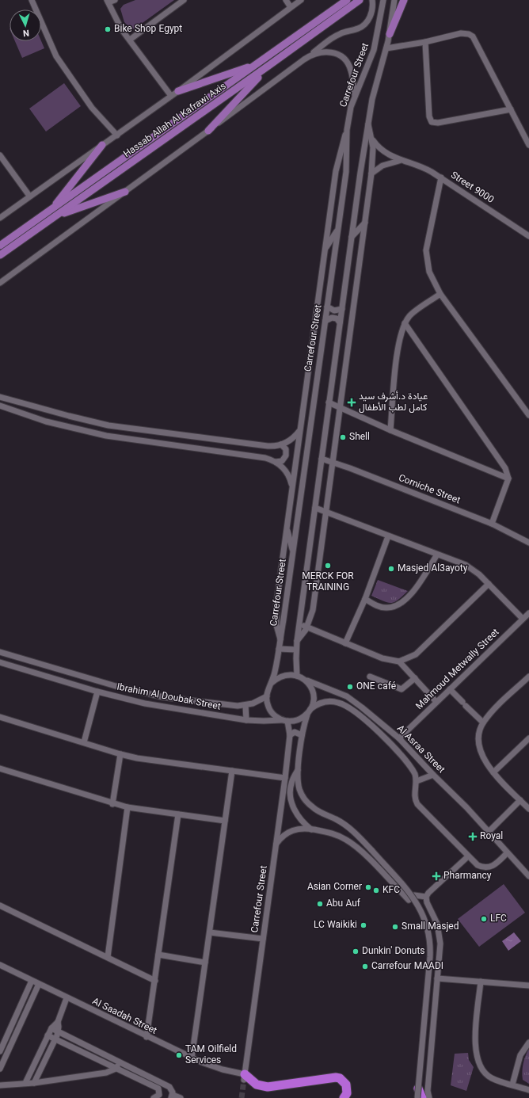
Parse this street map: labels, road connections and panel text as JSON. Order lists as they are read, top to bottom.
{
  "streets": {
    "main road": ["Hassab Allah Al Kafrawi Axis"],
    "street": [
      "Carrefour Street",
      "Street 9000",
      "Corniche Street",
      "Mahmoud Metwally Street",
      "Ibrahim Al Doubak Street",
      "Al Asraa Street",
      "Al Saadah Street"
    ]
  },
  "crossings": [
    ["Carrefour Street", "Ibrahim Al Doubak Street"],
    ["Carrefour Street", "Al Asraa Street"],
    ["Carrefour Street", "Al Saadah Street"],
    ["Mahmoud Metwally Street", "Al Asraa Street"],
    ["Ibrahim Al Doubak Street", "Al Asraa Street"]
  ],
  "places": {
    "other": [
      "Bike Shop Egypt",
      "Shell",
      "MERCK FOR TRAINING",
      "Masjed Al3ayoty",
      "ONE café",
      "Asian Corner",
      "KFC",
      "Abu Auf",
      "LFC",
      "LC Waikiki",
      "Small Masjed",
      "Dunkin' Donuts",
      "Carrefour MAADI",
      "TAM Oilfield Services"
    ],
    "health": ["عيادة د.أشرف سيد كامل لطب الأطفال", "Royal", "Pharmancy"]
  },
  "north": "bottom"
}
